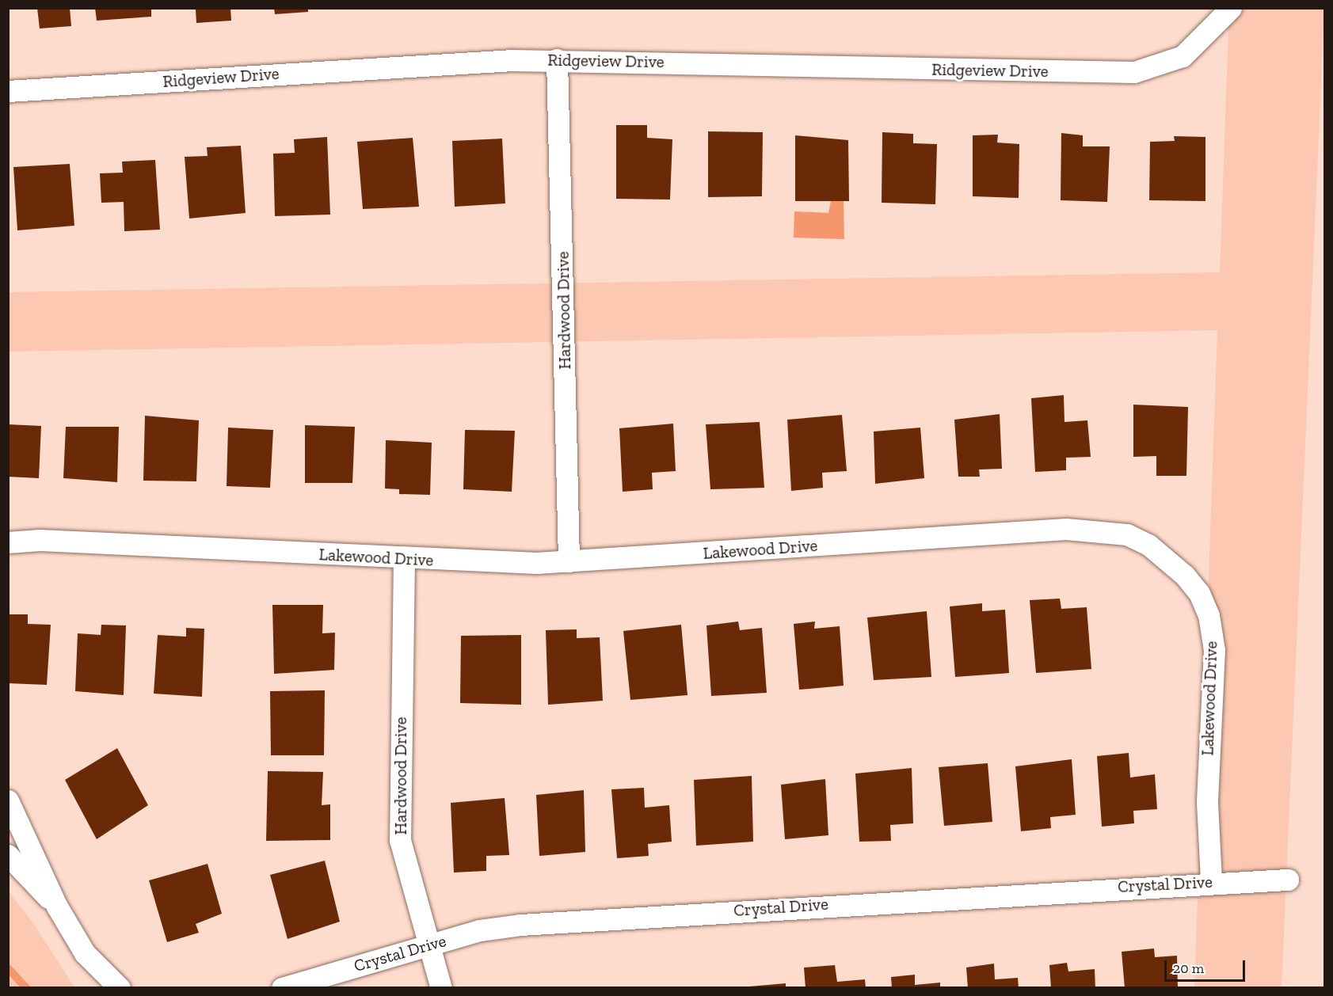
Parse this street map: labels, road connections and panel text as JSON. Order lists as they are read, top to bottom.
{
  "streets": {
    "street": [
      "Ridgeview Drive",
      "Hardwood Drive",
      "Lakewood Drive",
      "Crystal Drive"
    ]
  },
  "crossings": [
    ["Ridgeview Drive", "Hardwood Drive"],
    ["Hardwood Drive", "Lakewood Drive"],
    ["Hardwood Drive", "Crystal Drive"],
    ["Lakewood Drive", "Crystal Drive"]
  ],
  "scale_bar": "20 m"
}
